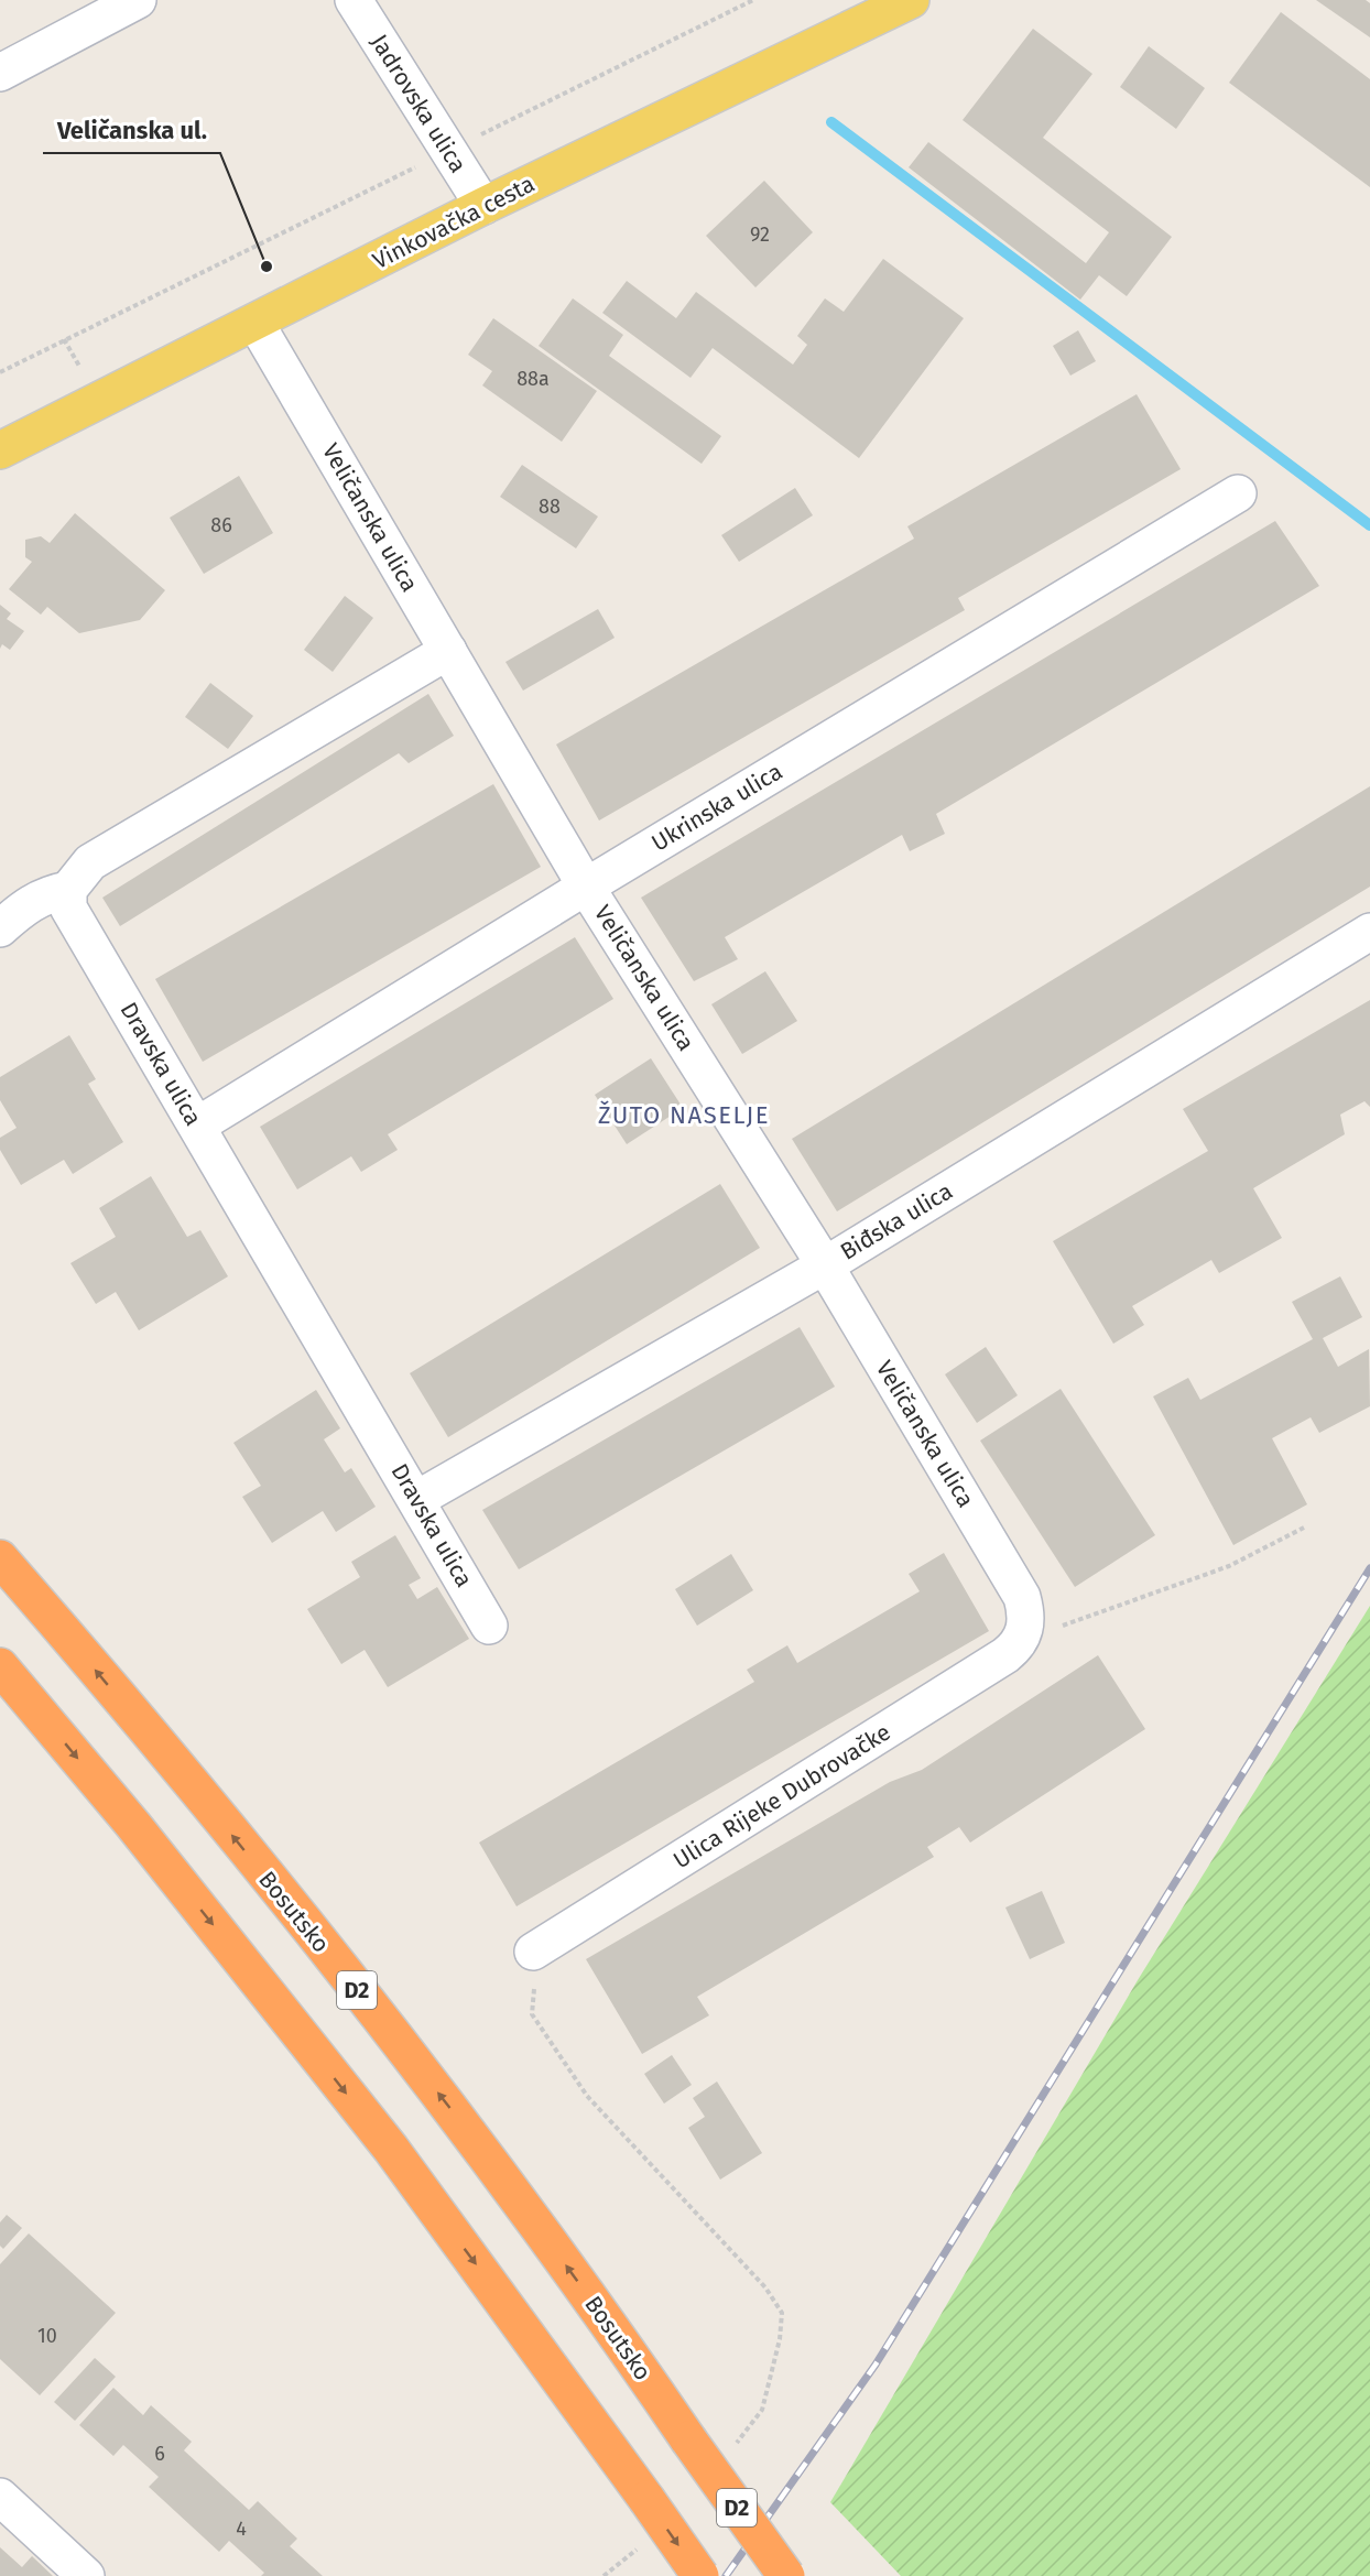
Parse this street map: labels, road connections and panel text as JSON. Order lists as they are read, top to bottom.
{
  "streets": {
    "highway": ["Bosutsko", "D2"],
    "main road": ["Vinkovačka cesta"],
    "street": [
      "Jadrovska ulica",
      "Veličanska ulica",
      "Ukrinska ulica",
      "Dravska ulica",
      "Biđska ulica",
      "Ulica Rijeke Dubrovačke"
    ]
  },
  "crossings": [
    ["Jadrovska ulica", "Vinkovačka cesta"],
    ["Vinkovačka cesta", "Veličanska ulica"],
    ["Veličanska ulica", "Ukrinska ulica"],
    ["Veličanska ulica", "Biđska ulica"],
    ["Veličanska ulica", "Ulica Rijeke Dubrovačke"],
    ["Ukrinska ulica", "Dravska ulica"],
    ["Dravska ulica", "Biđska ulica"]
  ],
  "districts": ["ŽUTO NASELJE"],
  "places": ["Veličanska ul."],
  "house_numbers": [
    "92",
    "88a",
    "88",
    "86",
    "10",
    "6",
    "4"
  ]
}
